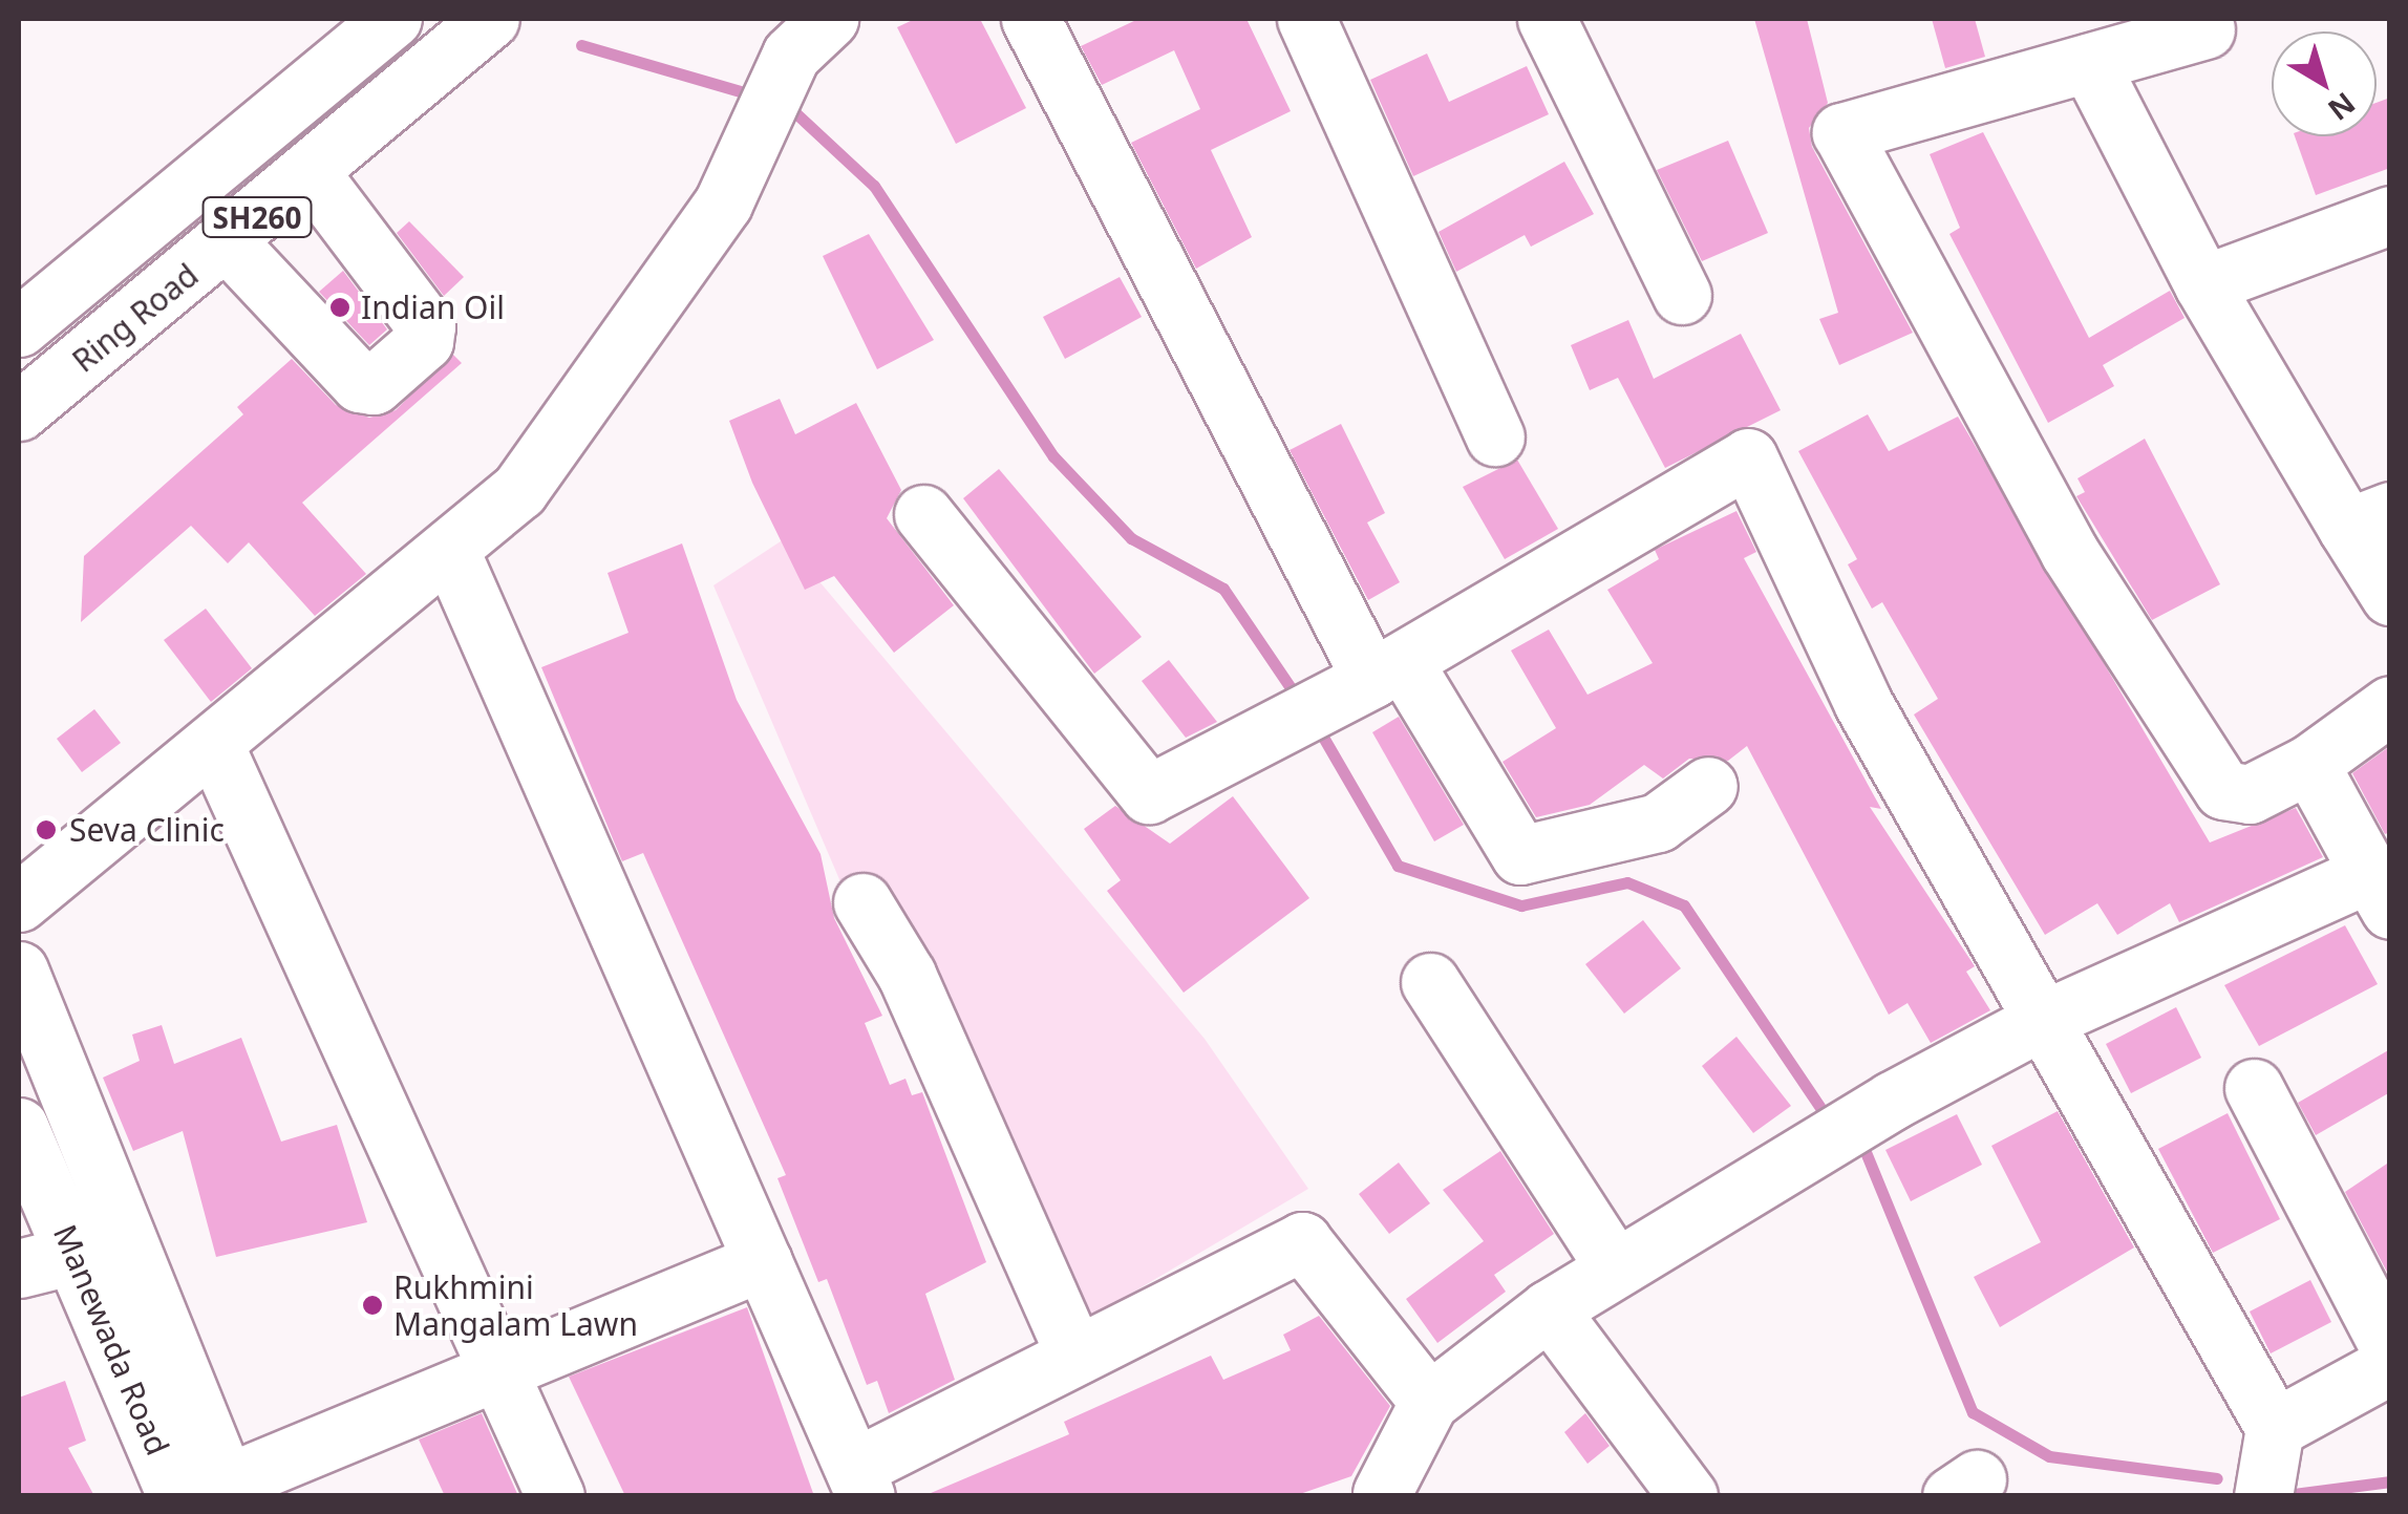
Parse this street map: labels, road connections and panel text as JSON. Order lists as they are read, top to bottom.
{
  "streets": {
    "main road": ["SH260", "Ring Road", "Manewada Road"]
  },
  "places": ["Indian Oil", "Seva Clinic", "Rukhmini Mangalam Lawn"],
  "north": "bottom right"
}
